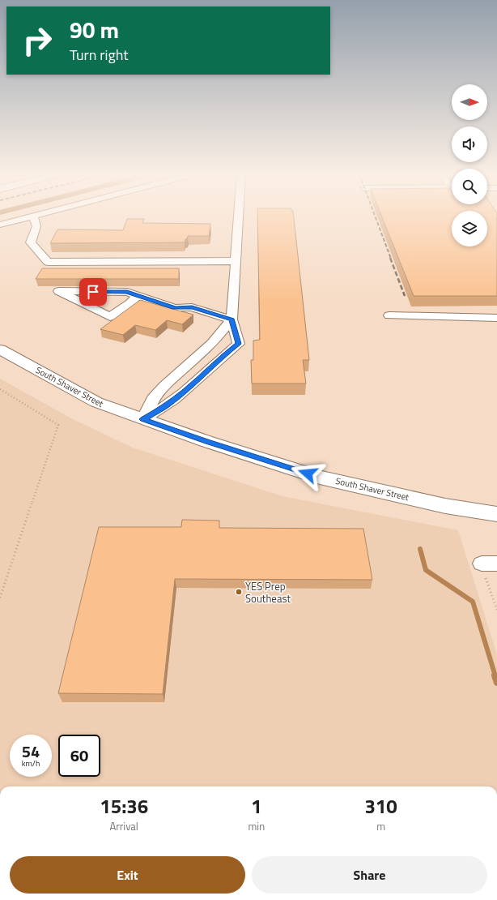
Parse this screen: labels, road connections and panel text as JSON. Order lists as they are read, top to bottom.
{
  "streets": {
    "main road": ["South Shaver Street"]
  },
  "places": ["YES Prep Southeast"],
  "north": "right",
  "page": {
    "turn": ["90 m", "Turn right"],
    "speed": "54 km/h",
    "limit": "60",
    "eta": [
      "15:36",
      "Arrival",
      "1",
      "min",
      "310",
      "m"
    ],
    "buttons": ["Exit", "Share"]
  }
}
